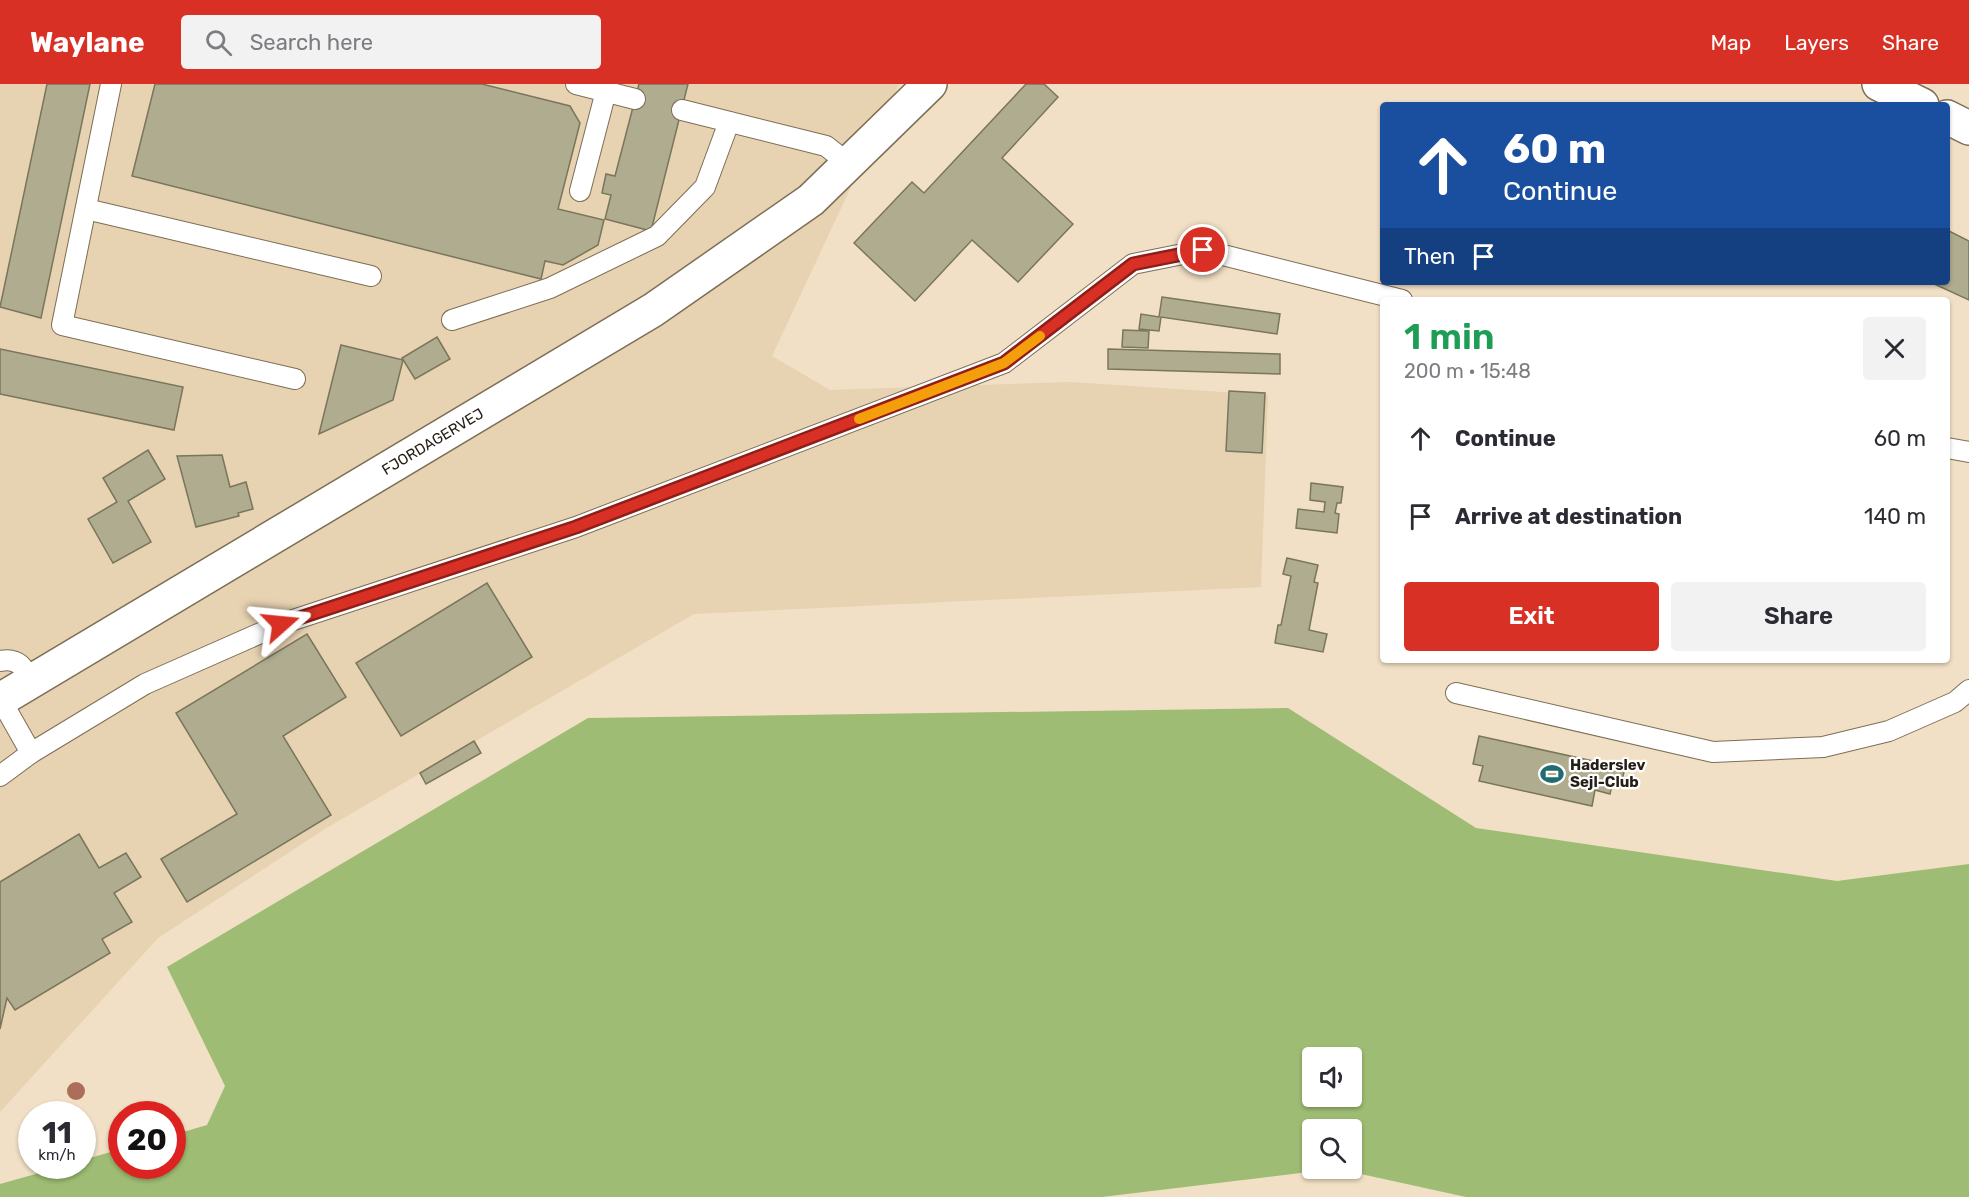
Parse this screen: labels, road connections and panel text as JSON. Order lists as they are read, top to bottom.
{
  "streets": {
    "street": ["FJORDAGERVEJ"]
  },
  "places": {
    "sports": ["Haderslev Sejl-Club"]
  },
  "page": {
    "header": "Waylane",
    "search": "Search here",
    "nav": ["Map", "Layers", "Share"],
    "turn": ["60 m", "Continue"],
    "then": "Then",
    "heading": ["1 min", "200 m · 15:48"],
    "list": [
      {
        "name": "Continue",
        "value": "60 m"
      },
      {
        "name": "Arrive at destination",
        "value": "140 m"
      }
    ],
    "buttons": ["Exit", "Share"],
    "speed": "11 km/h",
    "limit": "20"
  }
}
